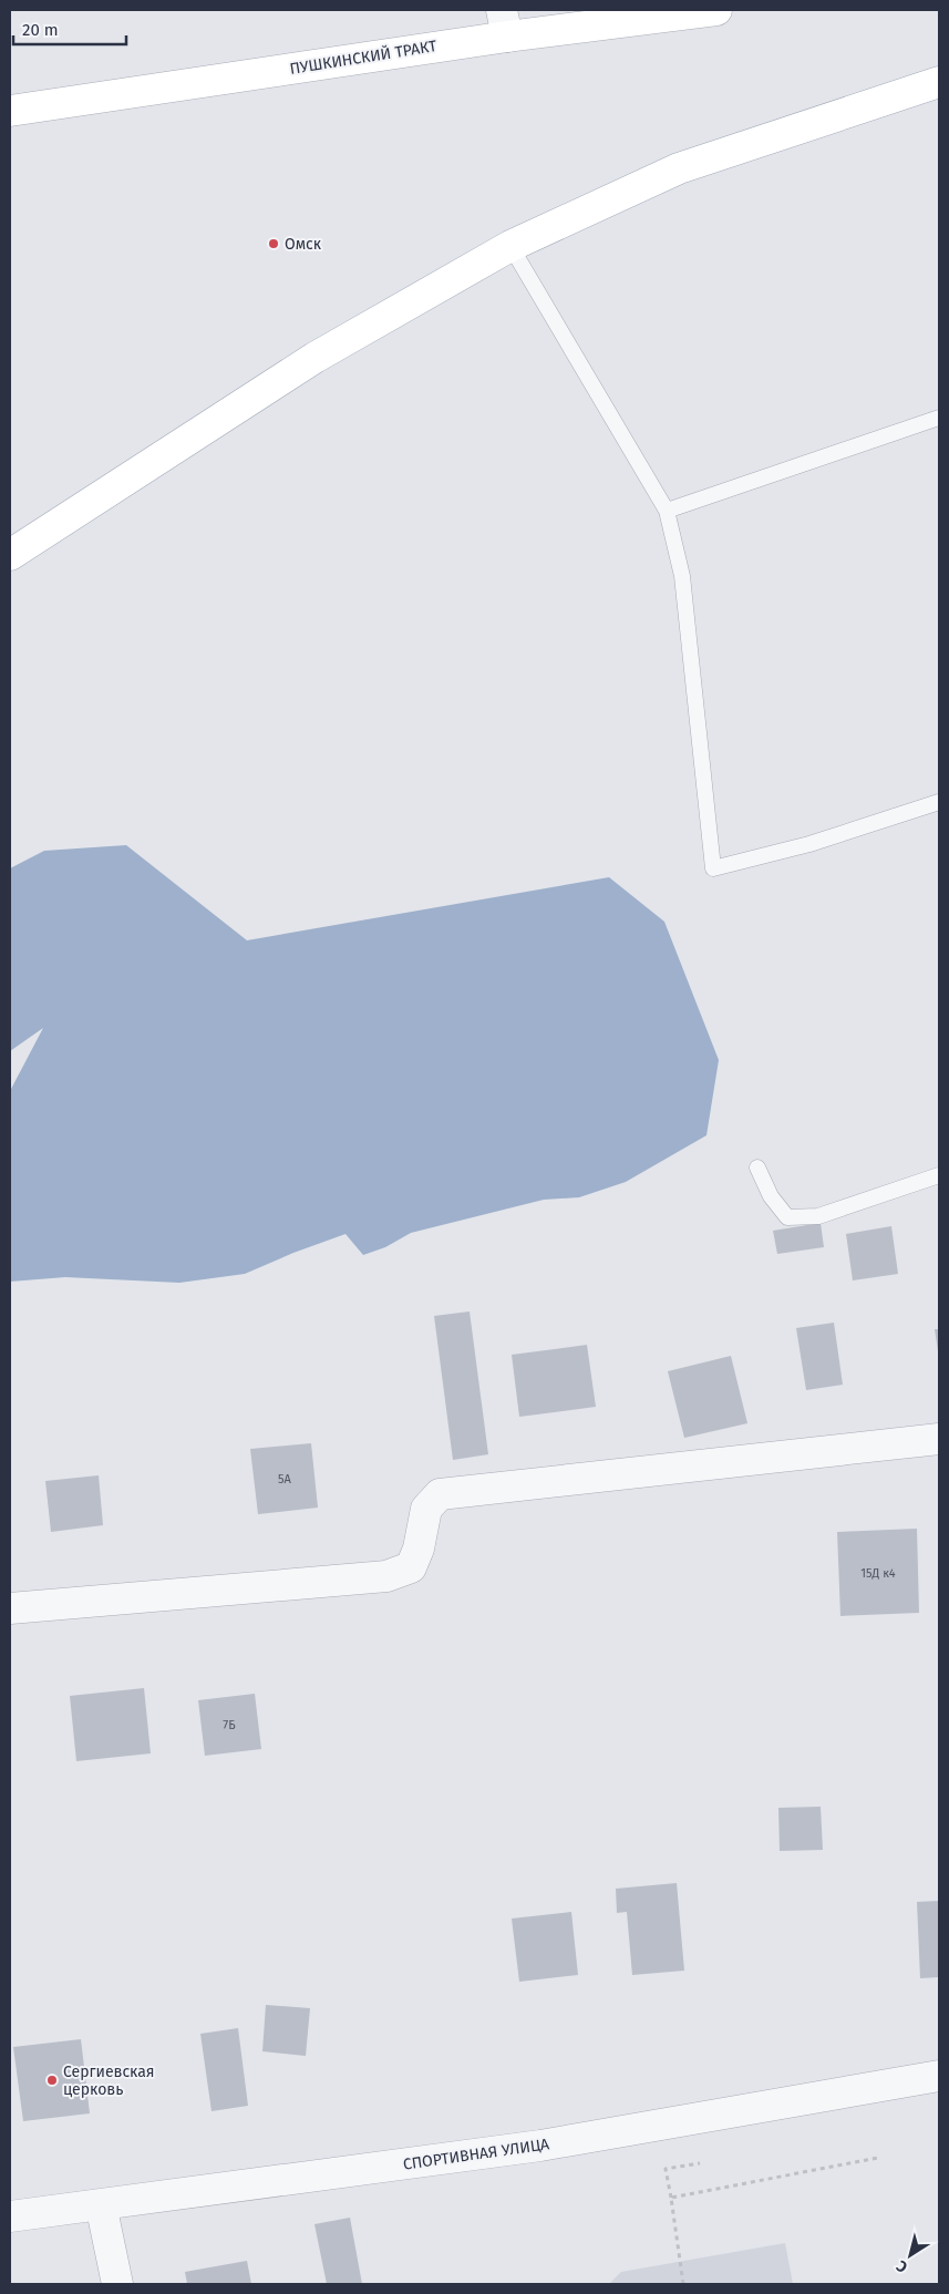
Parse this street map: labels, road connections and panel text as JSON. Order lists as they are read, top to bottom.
{
  "streets": {
    "main road": ["ПУШКИНСКИЙ ТРАКТ"],
    "street": ["СПОРТИВНАЯ УЛИЦА"]
  },
  "places": ["Омск", "Сергиевская церковь"],
  "house_numbers": ["5А", "15Д к4", "7Б"],
  "scale_bar": "20 m",
  "north": "bottom left"
}
